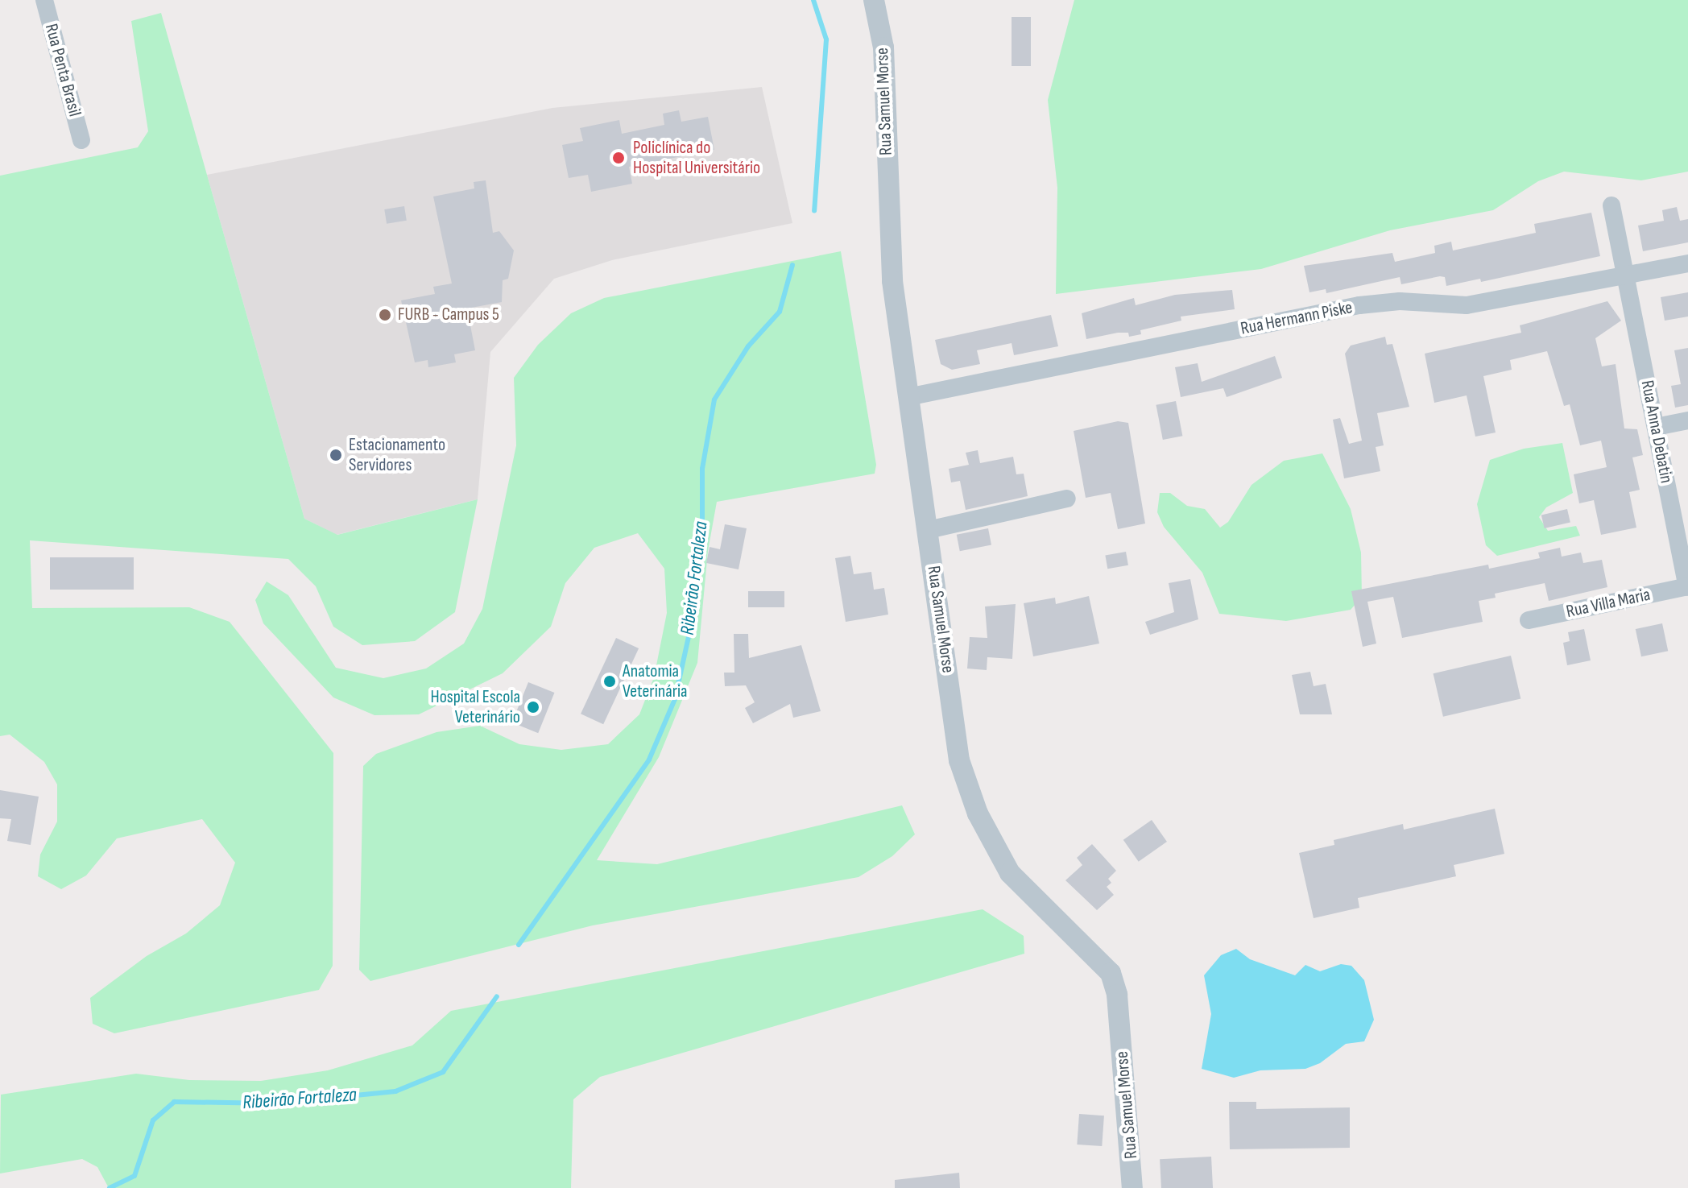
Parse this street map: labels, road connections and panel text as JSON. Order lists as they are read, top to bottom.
{
  "streets": {
    "street": [
      "Rua Penta Brasil",
      "Rua Samuel Morse",
      "Rua Hermann Piske",
      "Rua Anna Debatin",
      "Rua Villa Maria"
    ]
  },
  "crossings": [
    ["Rua Samuel Morse", "Rua Hermann Piske"],
    ["Rua Hermann Piske", "Rua Anna Debatin"],
    ["Rua Anna Debatin", "Rua Villa Maria"]
  ],
  "water": ["Ribeirão Fortaleza"],
  "places": [
    "Policlínica do Hospital Universitário",
    "FURB - Campus 5",
    "Estacionamento Servidores",
    "Anatomia Veterinária",
    "Hospital Escola Veterinário"
  ]
}
